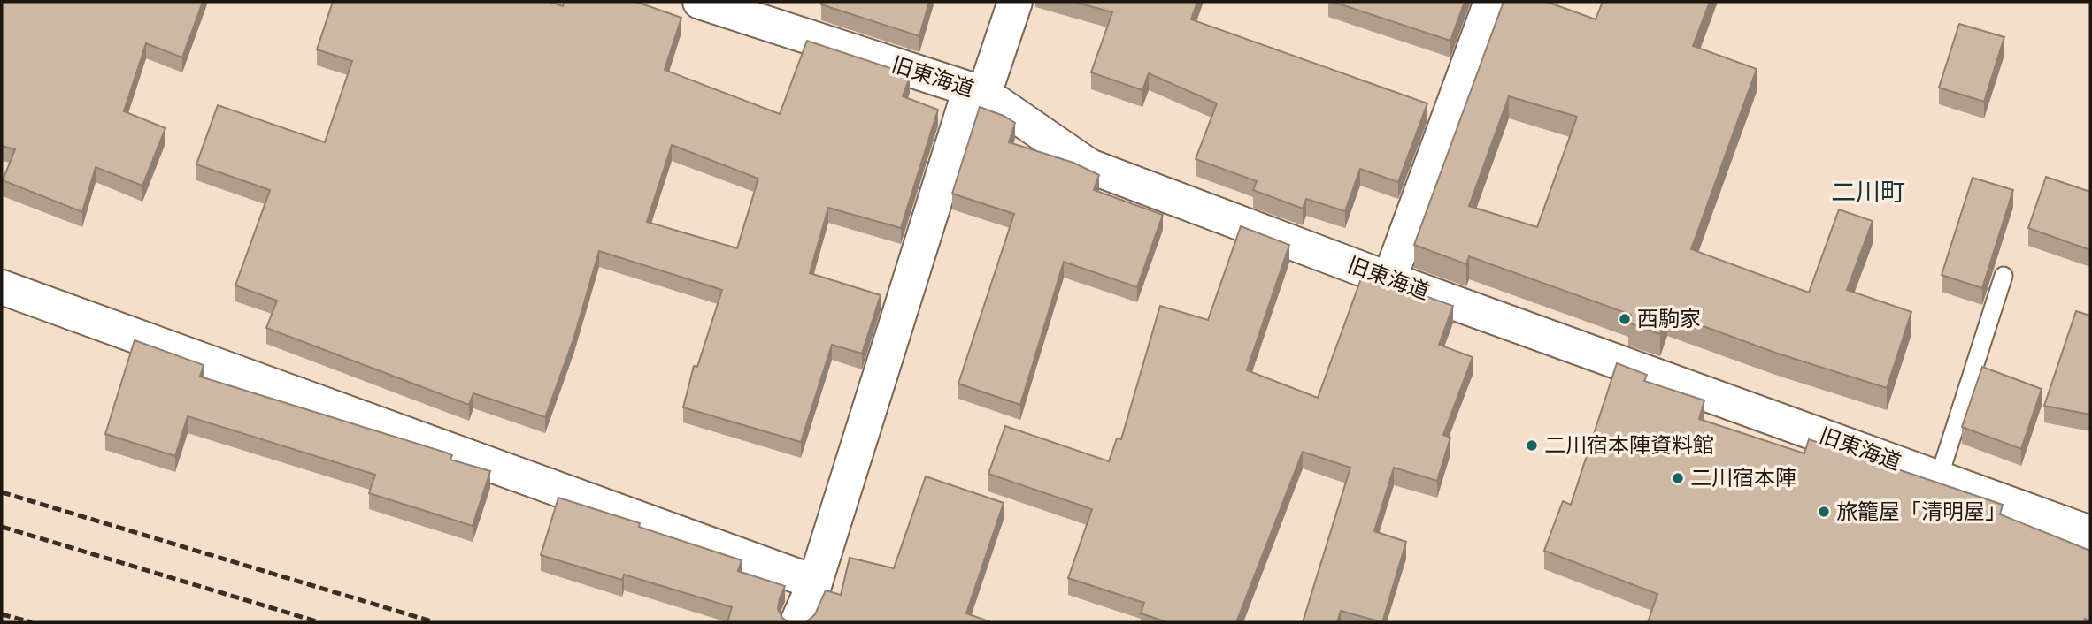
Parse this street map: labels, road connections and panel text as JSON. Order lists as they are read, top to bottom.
{
  "streets": {
    "street": ["旧東海道"]
  },
  "districts": ["二川町"],
  "places": [
    "西駒家",
    "二川宿本陣資料館",
    "二川宿本陣",
    "旅籠屋「清明屋」"
  ]
}
